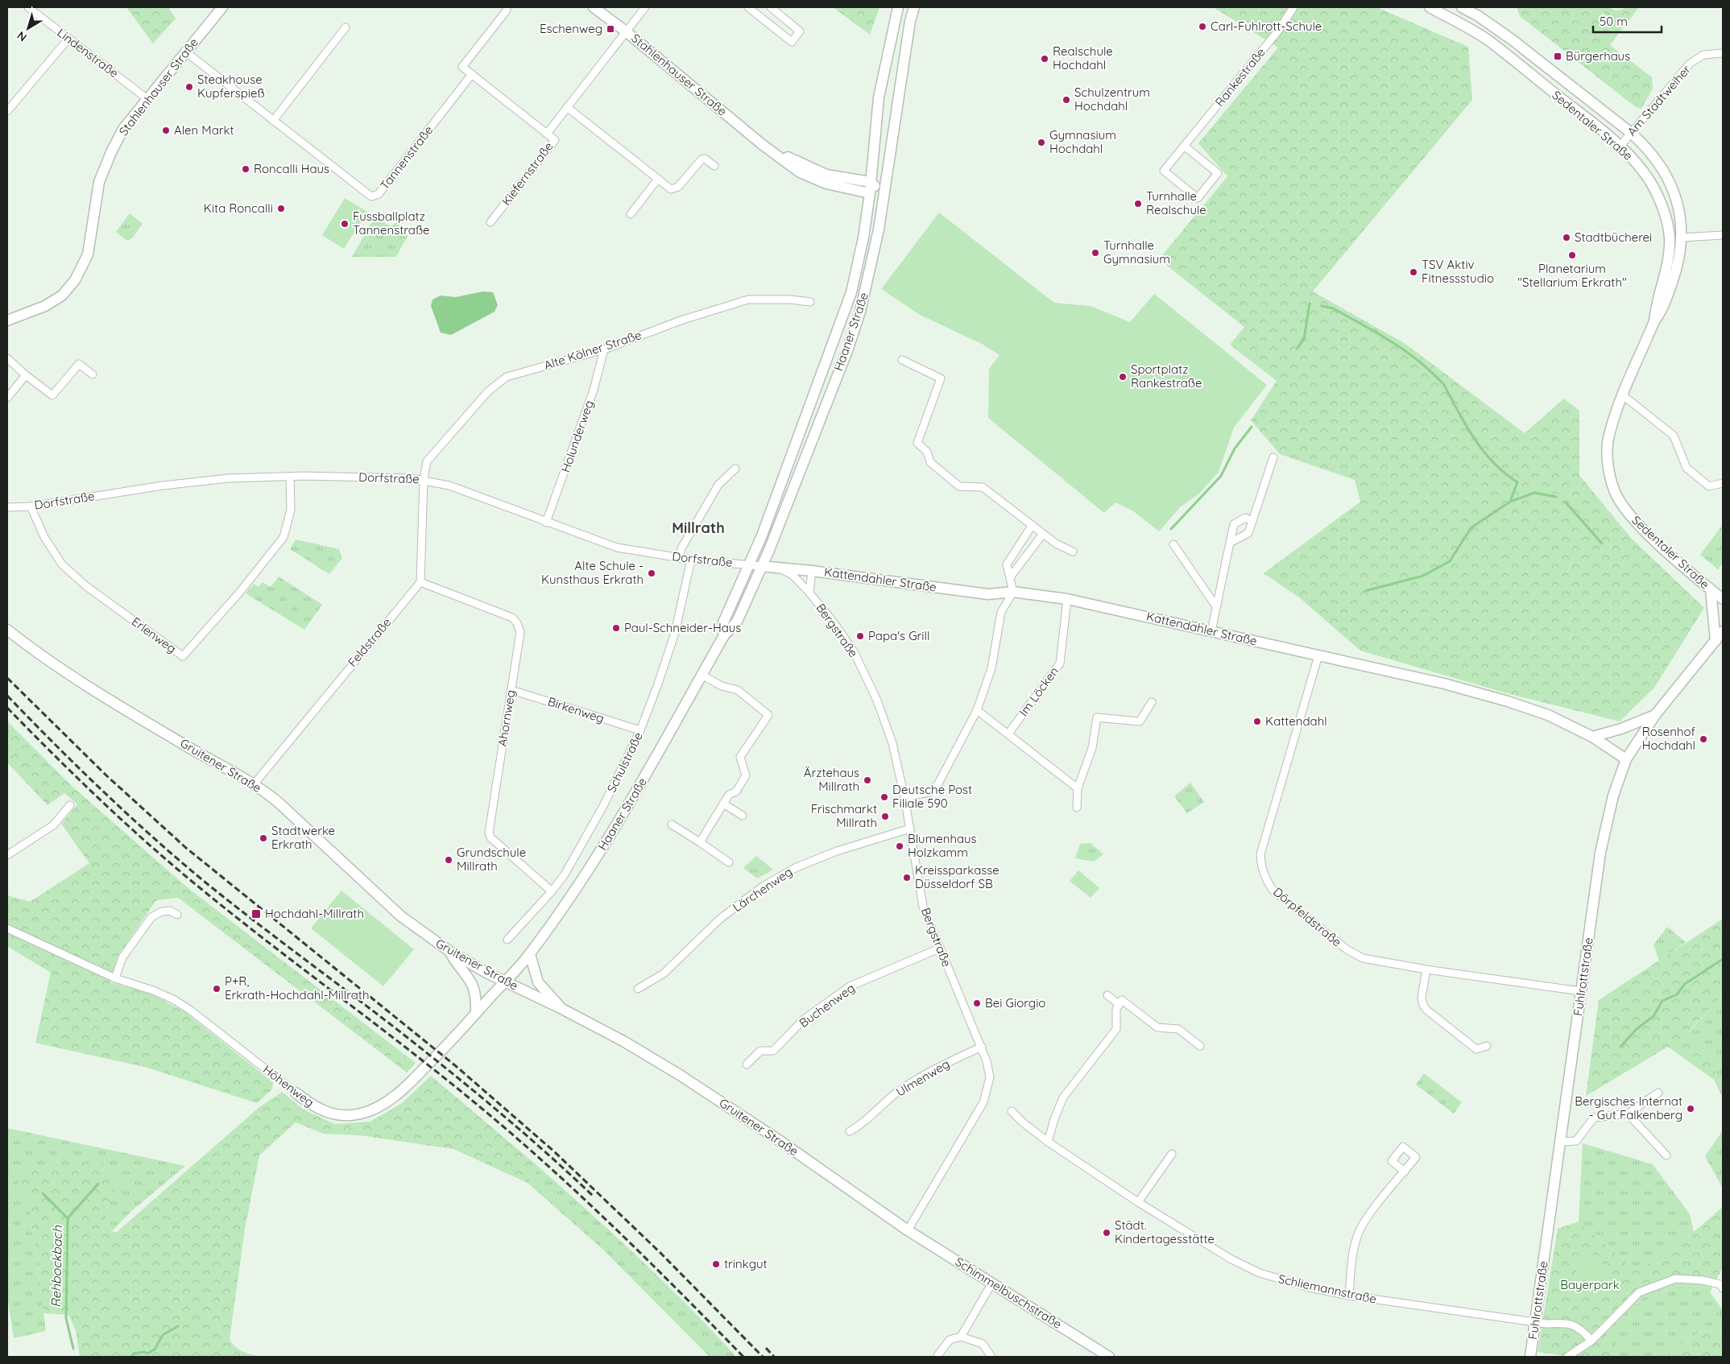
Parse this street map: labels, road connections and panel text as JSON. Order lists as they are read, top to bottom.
{
  "streets": {
    "street": [
      "Lindenstraße",
      "Stahlenhauser Straße",
      "Rankestraße",
      "Am Stadtweiher",
      "Sedentaler Straße",
      "Tannenstraße",
      "Kiefernstraße",
      "Haaner Straße",
      "Alte Kölner Straße",
      "Holunderweg",
      "Dorfstraße",
      "Kattendahler Straße",
      "Bergstraße",
      "Erlenweg",
      "Feldstraße",
      "Im Löcken",
      "Birkenweg",
      "Ahornweg",
      "Schulstraße",
      "Gruitener Straße",
      "Lärchenweg",
      "Dörpfeldstraße",
      "Fuhlrottstraße",
      "Buchenweg",
      "Ulmenweg",
      "Höhenweg",
      "Schliemannstraße",
      "Schimmelbuschstraße"
    ]
  },
  "crossings": [
    ["Lindenstraße", "Stahlenhauser Straße"],
    ["Stahlenhauser Straße", "Tannenstraße"],
    ["Stahlenhauser Straße", "Kiefernstraße"],
    ["Stahlenhauser Straße", "Haaner Straße"],
    ["Am Stadtweiher", "Sedentaler Straße"],
    ["Haaner Straße", "Dorfstraße"],
    ["Haaner Straße", "Kattendahler Straße"],
    ["Haaner Straße", "Gruitener Straße"],
    ["Haaner Straße", "Höhenweg"],
    ["Alte Kölner Straße", "Holunderweg"],
    ["Alte Kölner Straße", "Dorfstraße"],
    ["Holunderweg", "Dorfstraße"],
    ["Dorfstraße", "Kattendahler Straße"],
    ["Dorfstraße", "Erlenweg"],
    ["Dorfstraße", "Schulstraße"],
    ["Kattendahler Straße", "Bergstraße"],
    ["Kattendahler Straße", "Im Löcken"],
    ["Kattendahler Straße", "Dörpfeldstraße"],
    ["Kattendahler Straße", "Fuhlrottstraße"],
    ["Bergstraße", "Gruitener Straße"],
    ["Bergstraße", "Lärchenweg"],
    ["Bergstraße", "Buchenweg"],
    ["Bergstraße", "Ulmenweg"],
    ["Bergstraße", "Schimmelbuschstraße"],
    ["Feldstraße", "Ahornweg"],
    ["Feldstraße", "Gruitener Straße"],
    ["Birkenweg", "Ahornweg"],
    ["Birkenweg", "Schulstraße"],
    ["Ahornweg", "Schulstraße"],
    ["Gruitener Straße", "Höhenweg"],
    ["Gruitener Straße", "Schimmelbuschstraße"],
    ["Dörpfeldstraße", "Fuhlrottstraße"],
    ["Fuhlrottstraße", "Schliemannstraße"]
  ],
  "districts": ["Millrath"],
  "water": ["Rehbockbach"],
  "parks": ["Bayerpark"],
  "places": {
    "other": [
      "Carl-Fuhlrott-Schule",
      "Realschule Hochdahl",
      "Steakhouse Kupferspieß",
      "Schulzentrum Hochdahl",
      "Alen Markt",
      "Gymnasium Hochdahl",
      "Roncalli Haus",
      "Turnhalle Realschule",
      "Kita Roncalli",
      "Fussballplatz Tannenstraße",
      "Stadtbücherei",
      "Turnhalle Gymnasium",
      "Planetarium \"Stellarium Erkrath\"",
      "TSV Aktiv Fitnessstudio",
      "Sportplatz Rankestraße",
      "Alte Schule - Kunsthaus Erkrath",
      "Paul-Schneider-Haus",
      "Papa's Grill",
      "Kattendahl",
      "Rosenhof Hochdahl",
      "Ärztehaus Millrath",
      "Deutsche Post Filiale 590",
      "Frischmarkt Millrath",
      "Stadtwerke Erkrath",
      "Blumenhaus Holzkamm",
      "Grundschule Millrath",
      "Kreissparkasse Düsseldorf SB",
      "P+R, Erkrath-Hochdahl-Millrath",
      "Bei Giorgio",
      "Bergisches Internat - Gut Falkenberg",
      "Städt. Kindertagesstätte",
      "trinkgut"
    ],
    "transit": ["Eschenweg", "Bürgerhaus", "Hochdahl-Millrath"]
  },
  "scale_bar": "50 m",
  "north": "bottom left"
}
